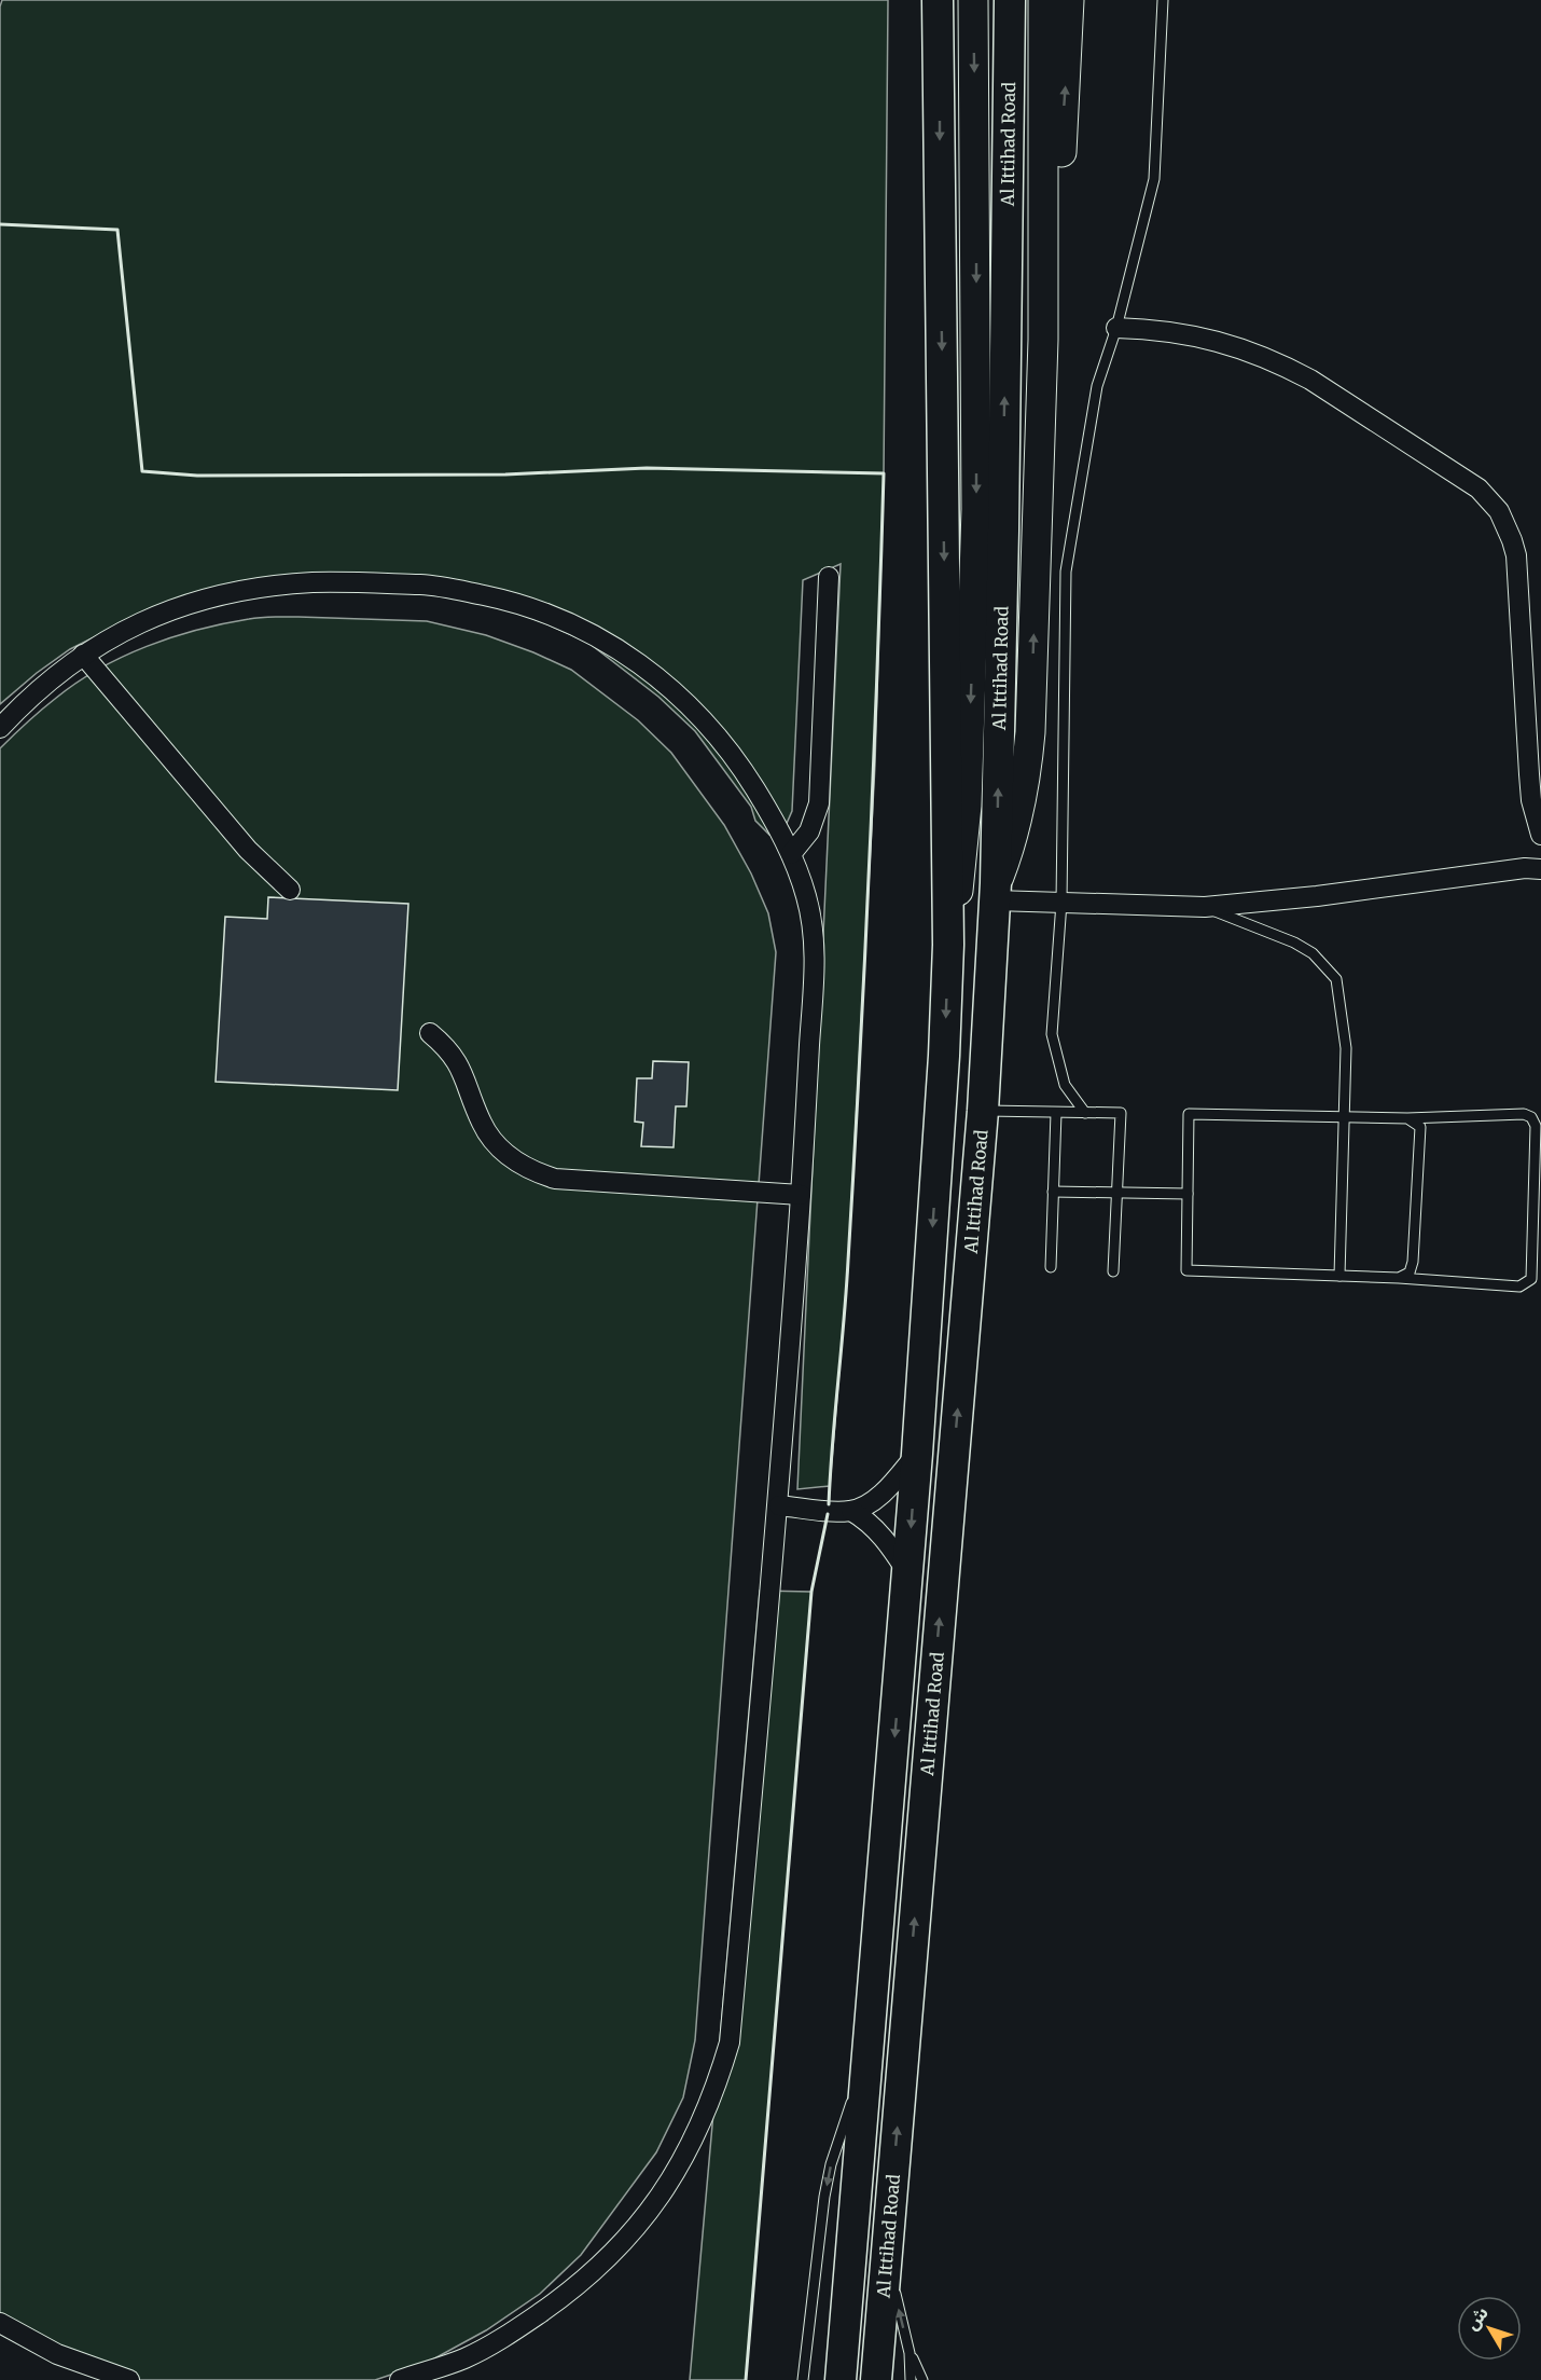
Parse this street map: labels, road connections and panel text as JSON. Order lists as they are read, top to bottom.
{
  "streets": {
    "highway": ["Al Ittihad Road"]
  },
  "north": "top left"
}
